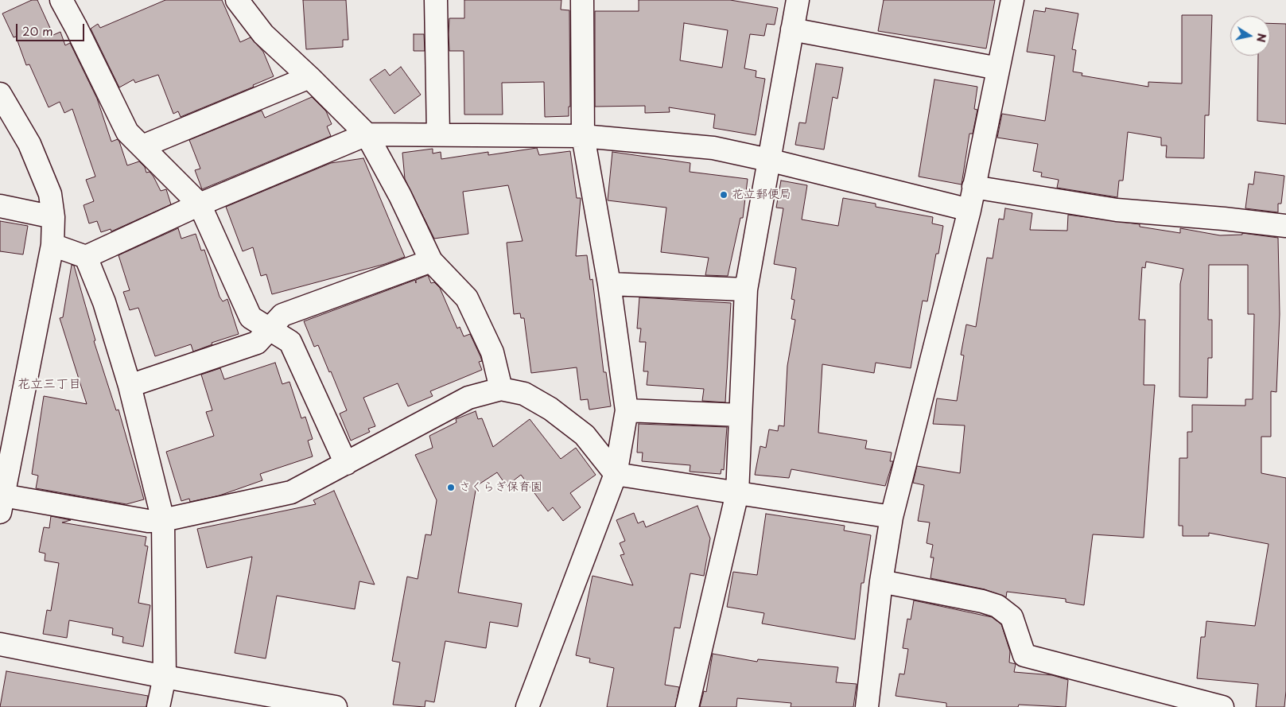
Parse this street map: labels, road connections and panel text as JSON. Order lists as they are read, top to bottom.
{
  "districts": ["花立三丁目"],
  "places": ["花立郵便局", "さくらぎ保育園"],
  "scale_bar": "20 m",
  "north": "right"
}
